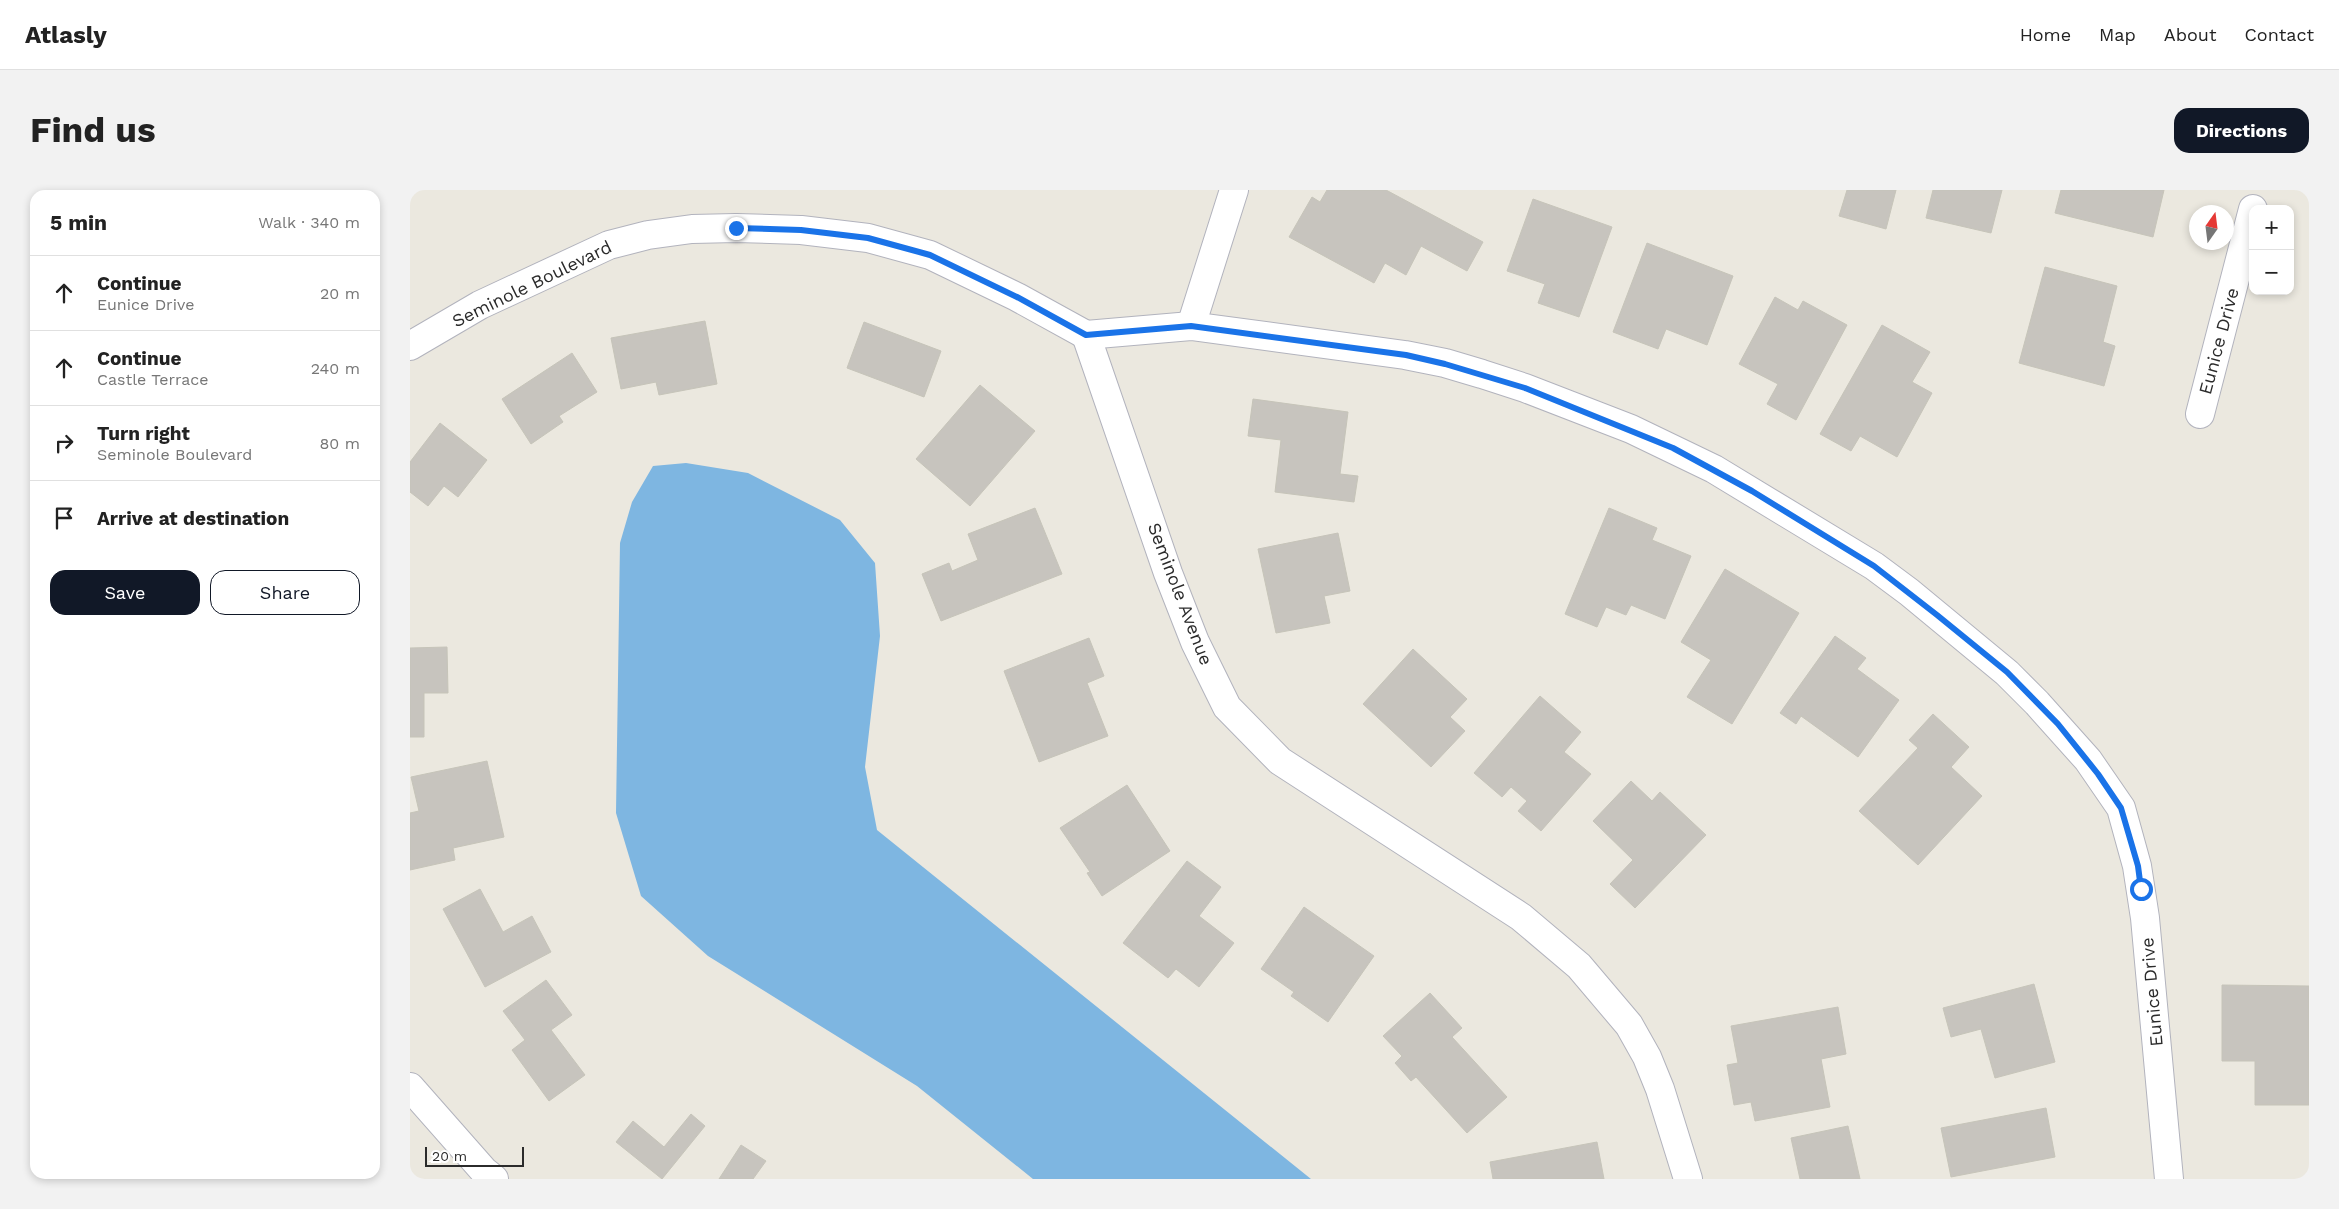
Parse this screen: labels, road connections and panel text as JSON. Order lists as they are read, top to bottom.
{
  "streets": {
    "street": ["Seminole Boulevard", "Eunice Drive", "Seminole Avenue"]
  },
  "crossings": [
    ["Seminole Boulevard", "Eunice Drive"],
    ["Seminole Boulevard", "Seminole Avenue"],
    ["Eunice Drive", "Seminole Avenue"]
  ],
  "scale_bar": "20 m",
  "north": "top",
  "page": {
    "header": "Atlasly",
    "nav": [
      "Home",
      "Map",
      "About",
      "Contact"
    ],
    "buttons": [
      "Directions",
      ["Save", "Share"]
    ],
    "title": "Find us",
    "heading": ["5 min", "Walk · 340 m"],
    "map_buttons": ["+", "−"],
    "list": [
      ["Continue", "Eunice Drive", "20 m"],
      ["Continue", "Castle Terrace", "240 m"],
      ["Turn right", "Seminole Boulevard", "80 m"],
      "Arrive at destination"
    ],
    "scale": "20 m"
  }
}
